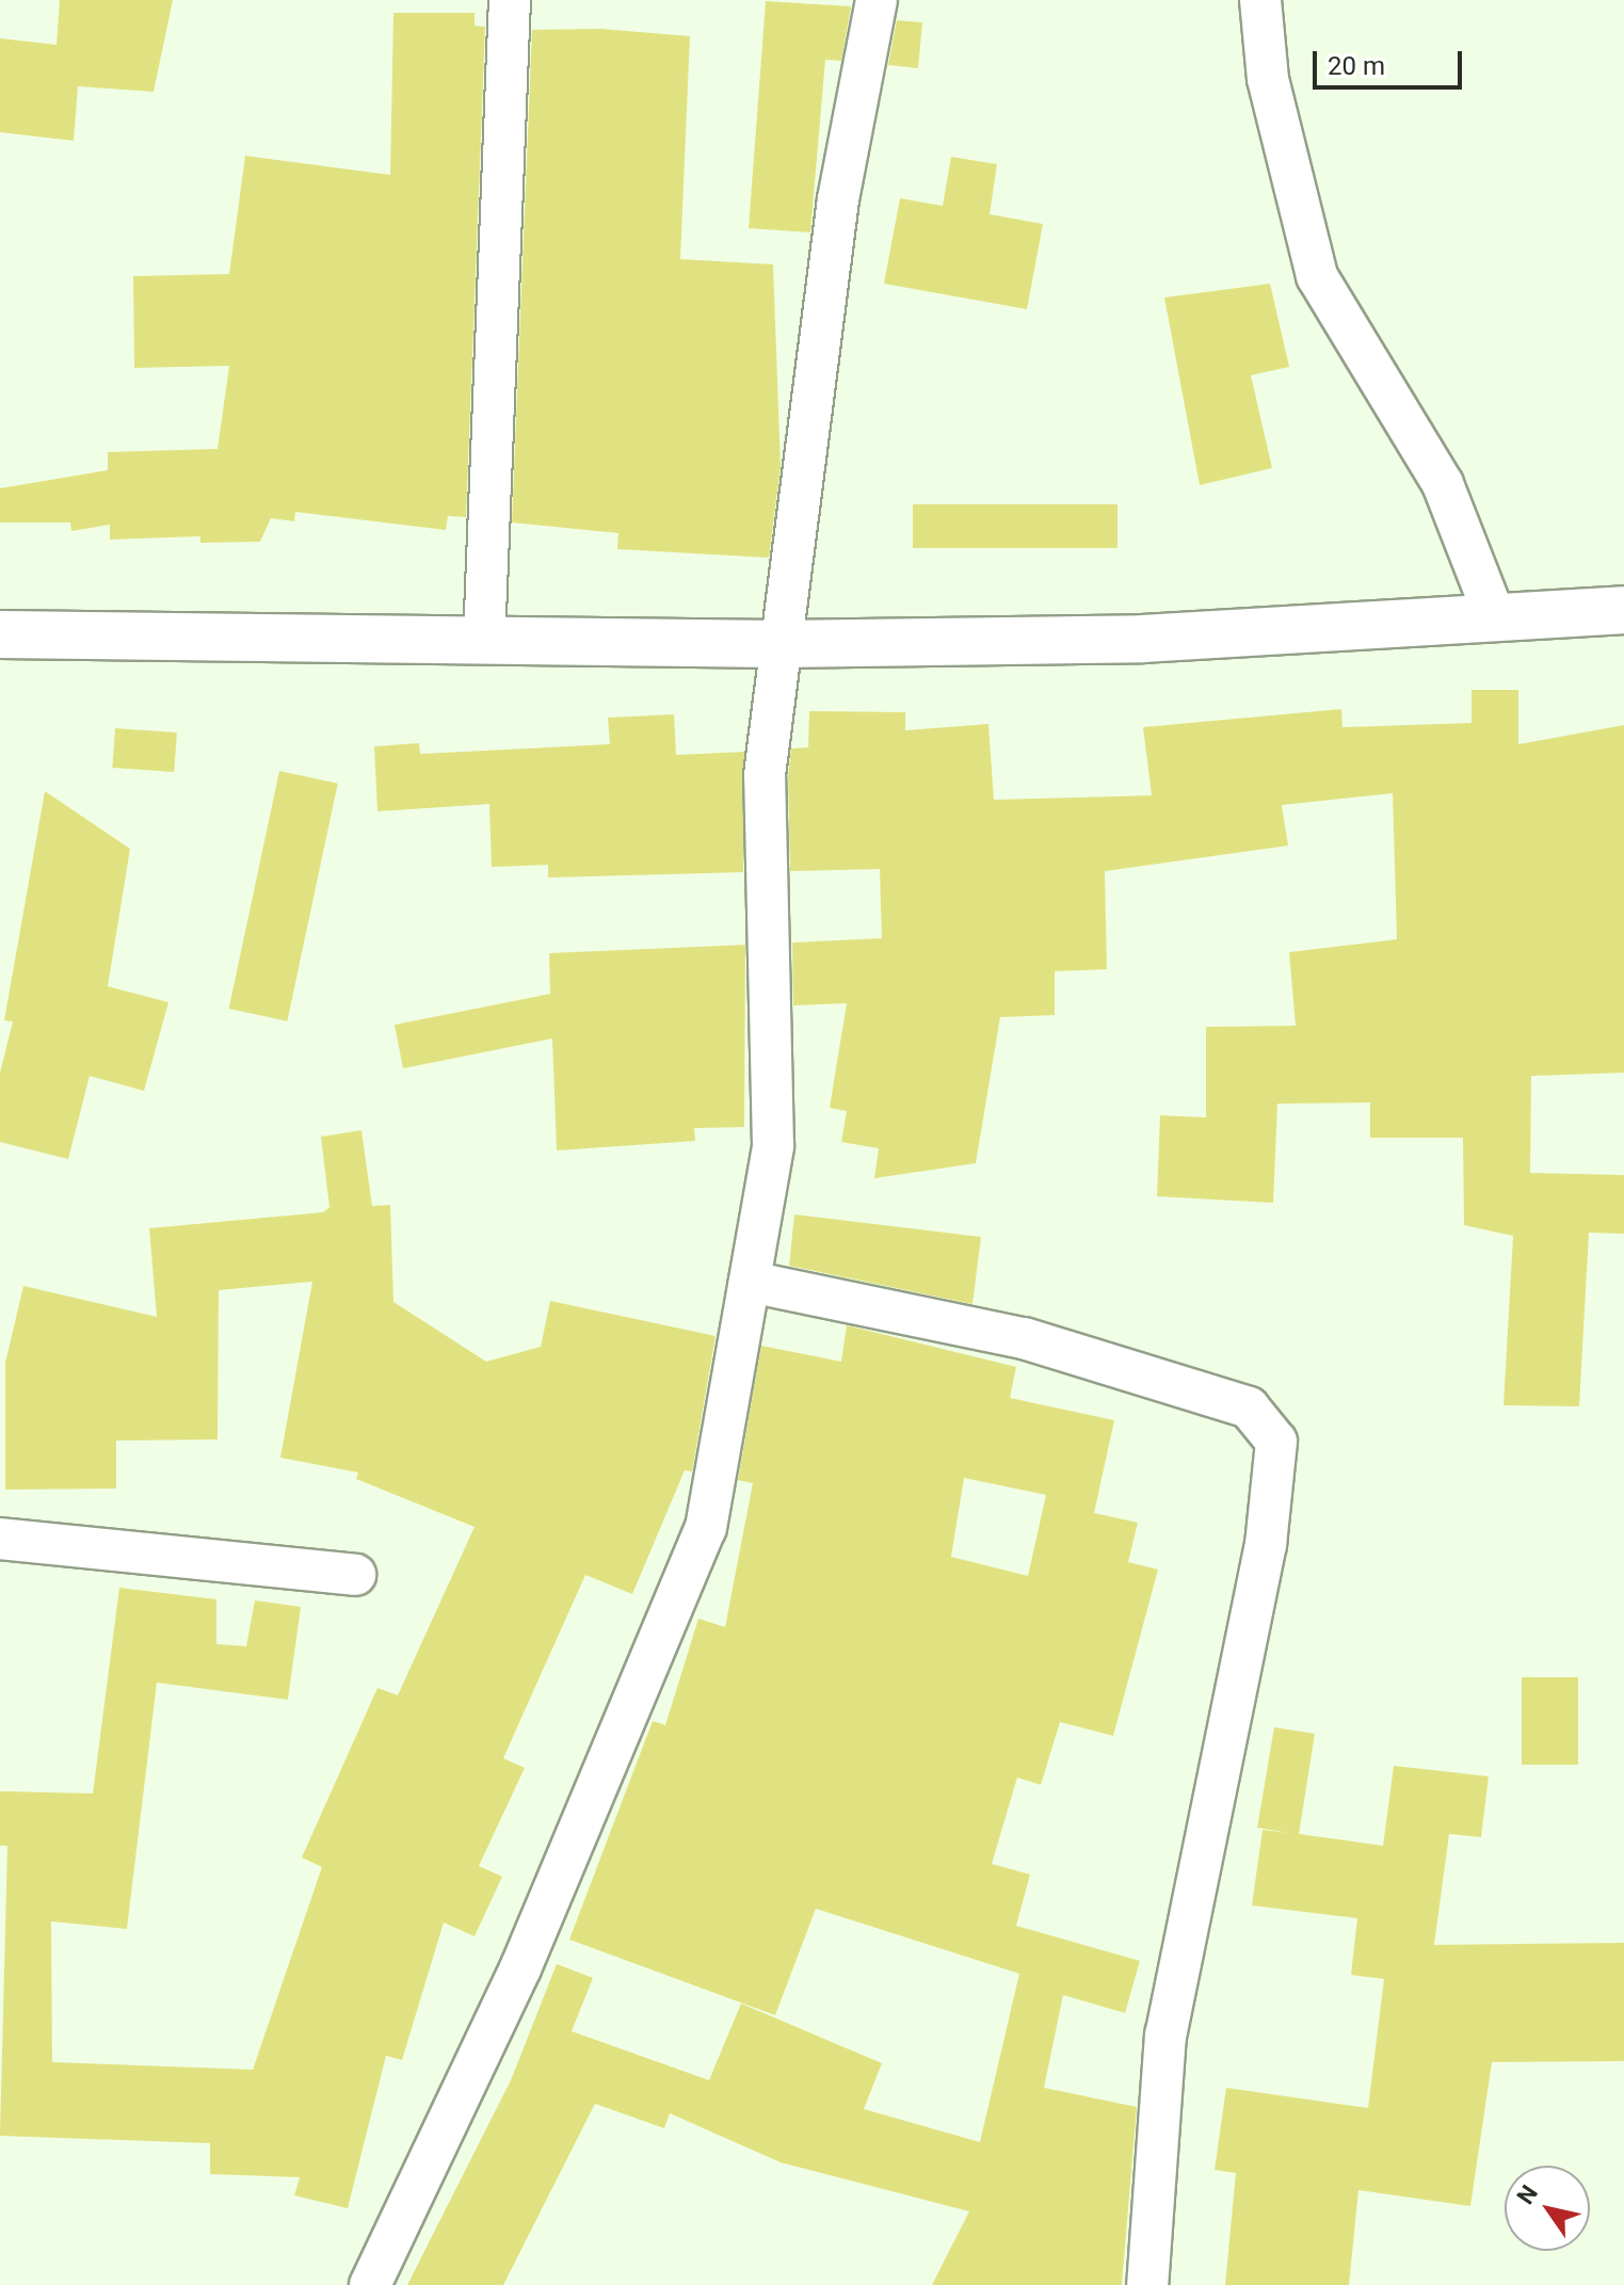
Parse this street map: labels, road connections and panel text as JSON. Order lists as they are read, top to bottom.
{
  "scale_bar": "20 m",
  "north": "top left"
}
